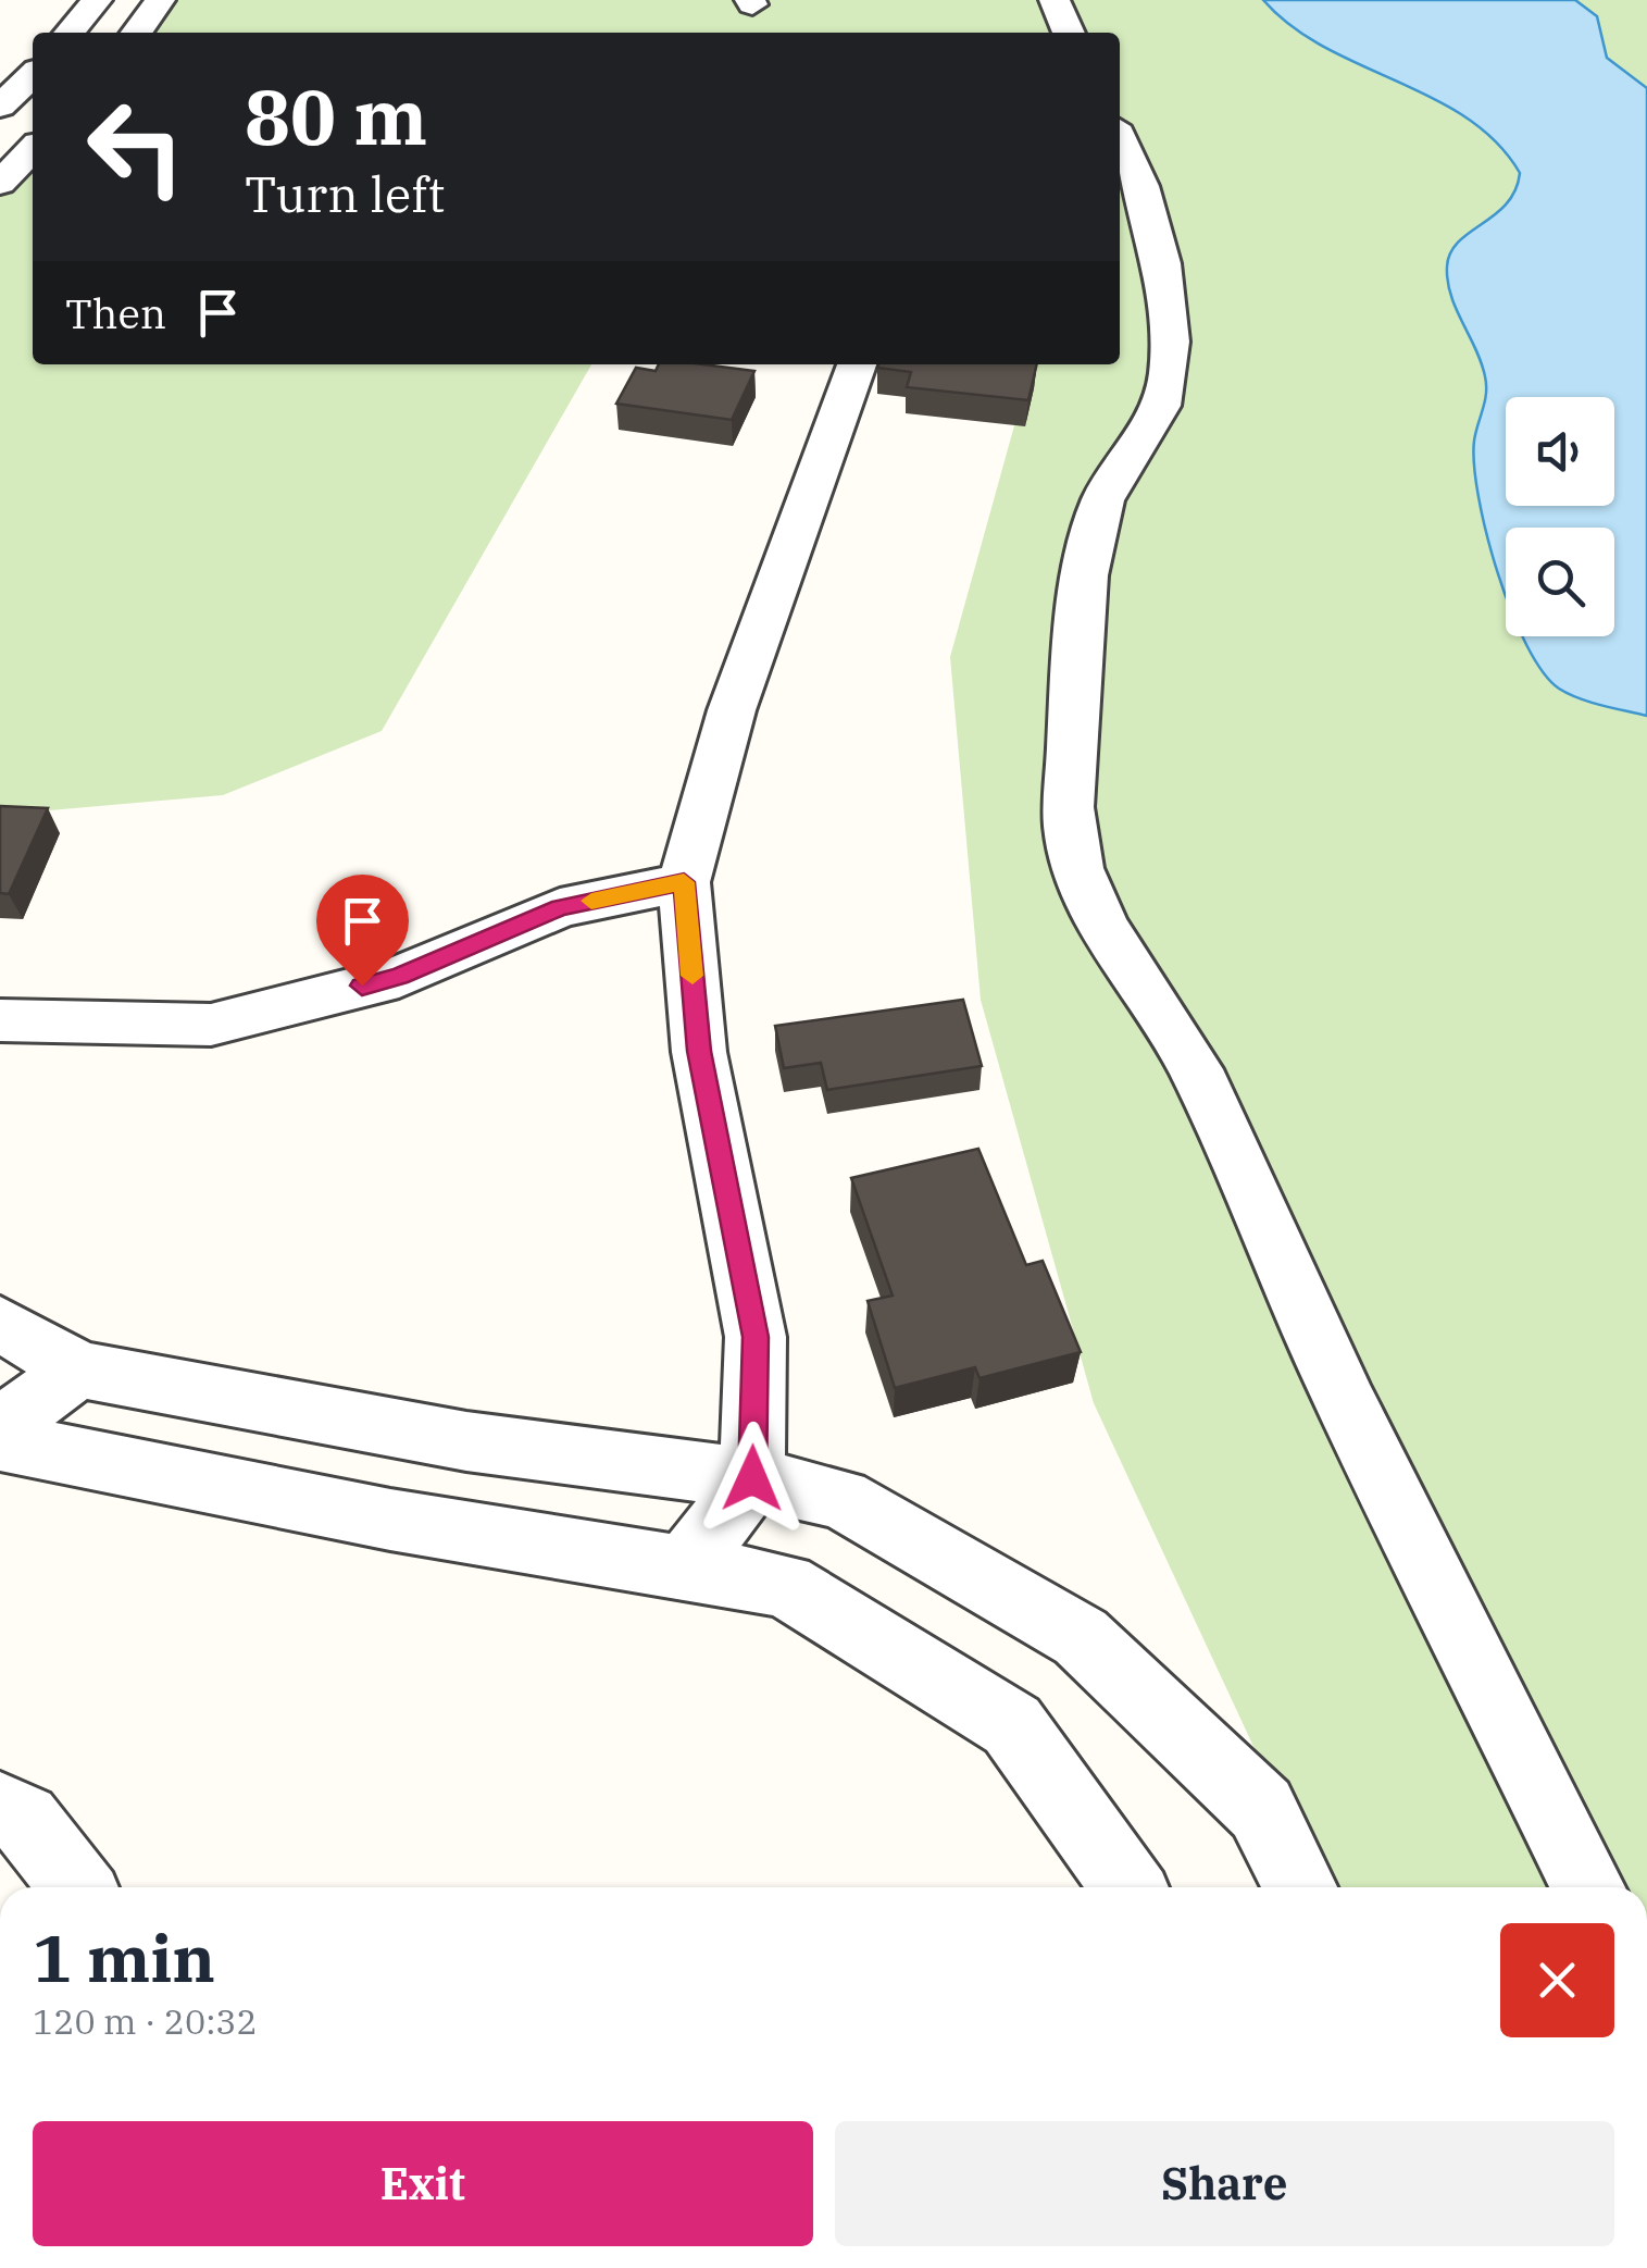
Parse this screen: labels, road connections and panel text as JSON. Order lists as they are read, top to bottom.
{
  "page": {
    "turn": ["80 m", "Turn left"],
    "then": "Then",
    "heading": ["1 min", "120 m · 20:32"],
    "buttons": ["Exit", "Share"]
  }
}
